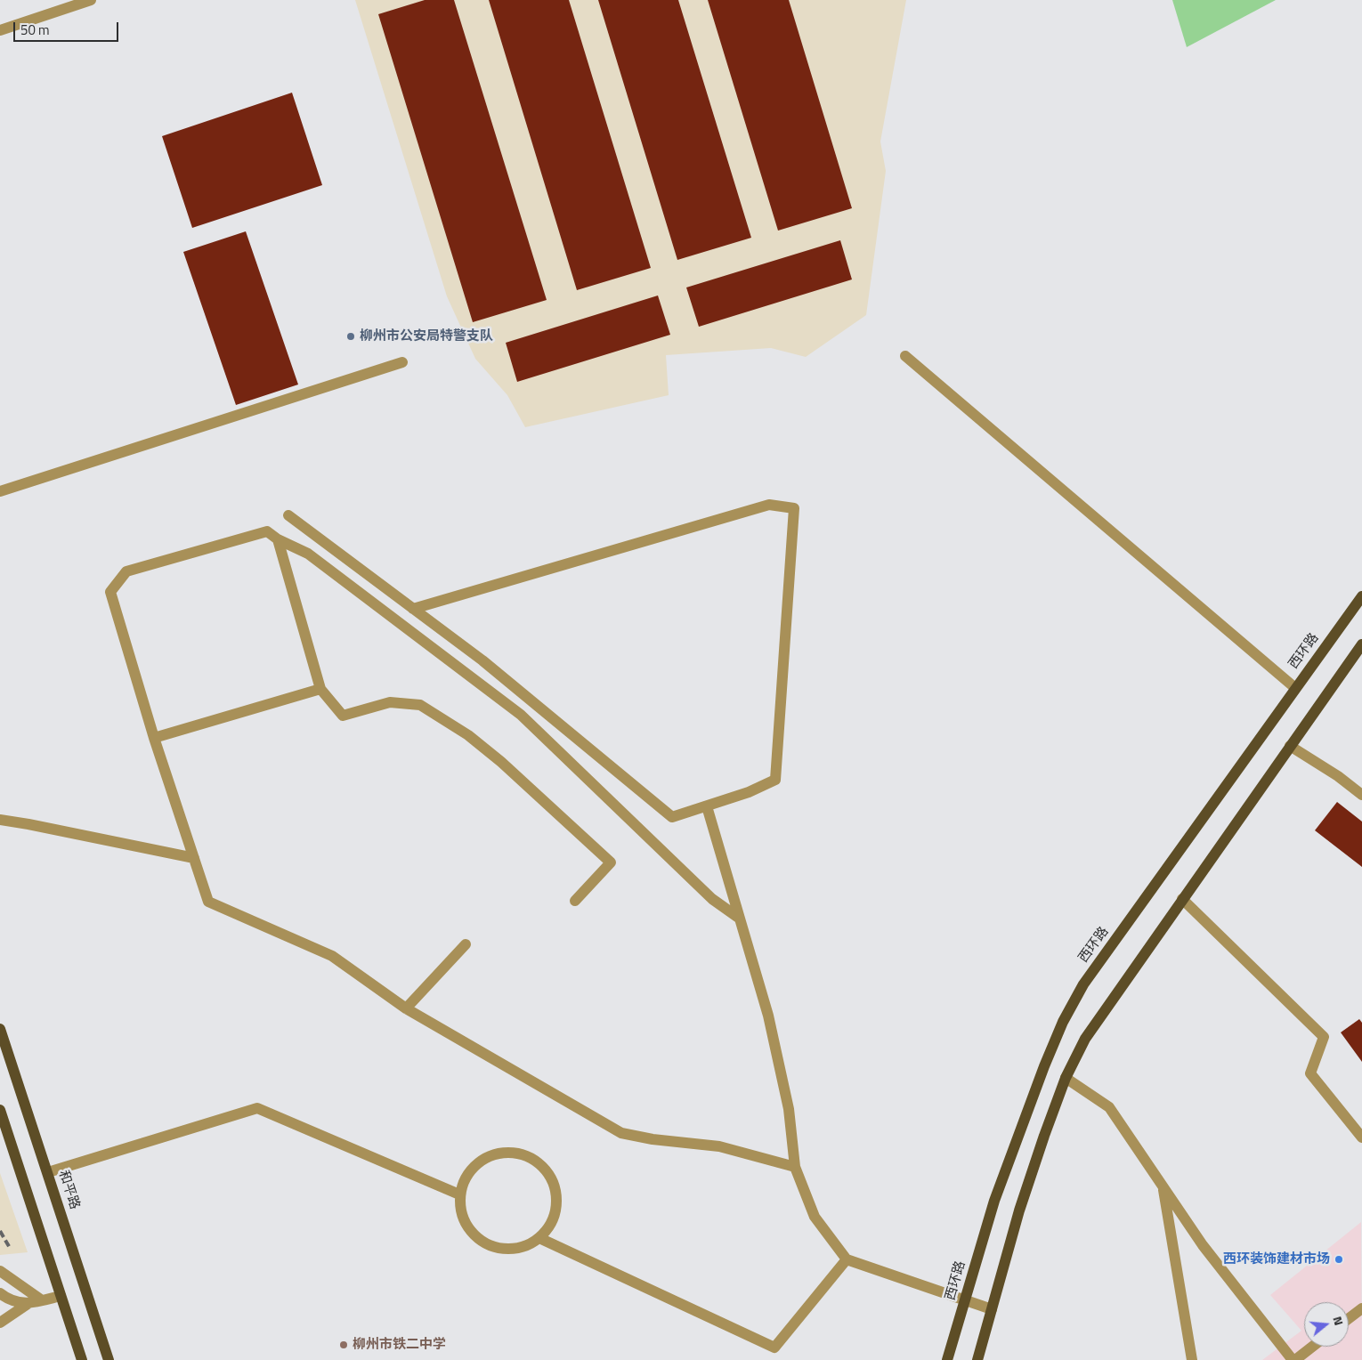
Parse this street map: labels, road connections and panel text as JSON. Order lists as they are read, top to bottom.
{
  "streets": {
    "main road": ["西环路", "和平路"]
  },
  "places": ["柳州市公安局特警支队", "西环装饰建材市场", "柳州市铁二中学"],
  "scale_bar": "50 m",
  "north": "right"
}
